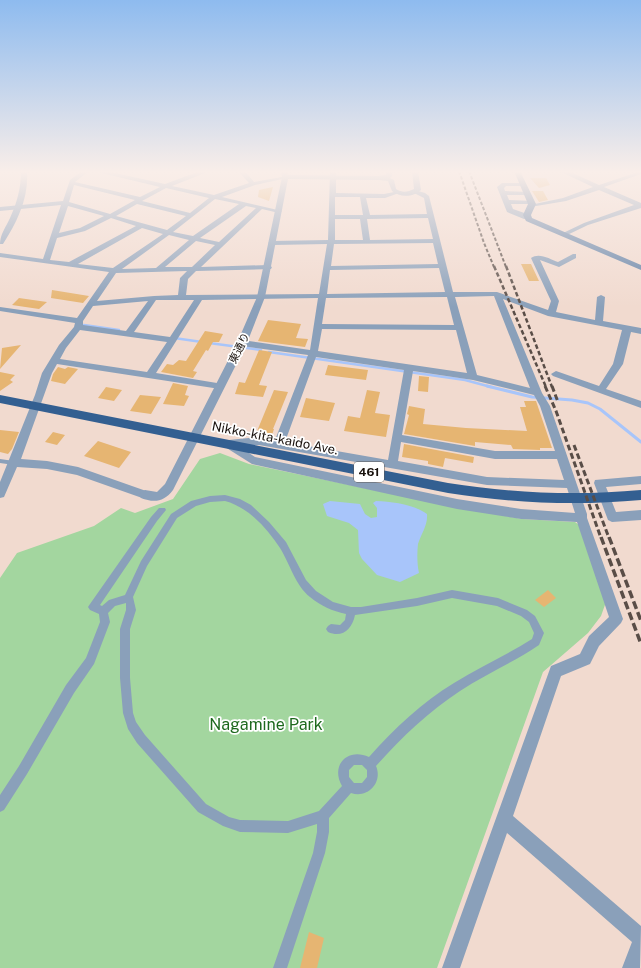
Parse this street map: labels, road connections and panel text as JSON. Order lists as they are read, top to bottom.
{
  "streets": {
    "highway": ["Nikko-kita-kaido Ave.", "461"],
    "street": ["東通り"]
  },
  "crossings": [
    ["東通り", "Nikko-kita-kaido Ave."]
  ],
  "parks": ["Nagamine Park"]
}
